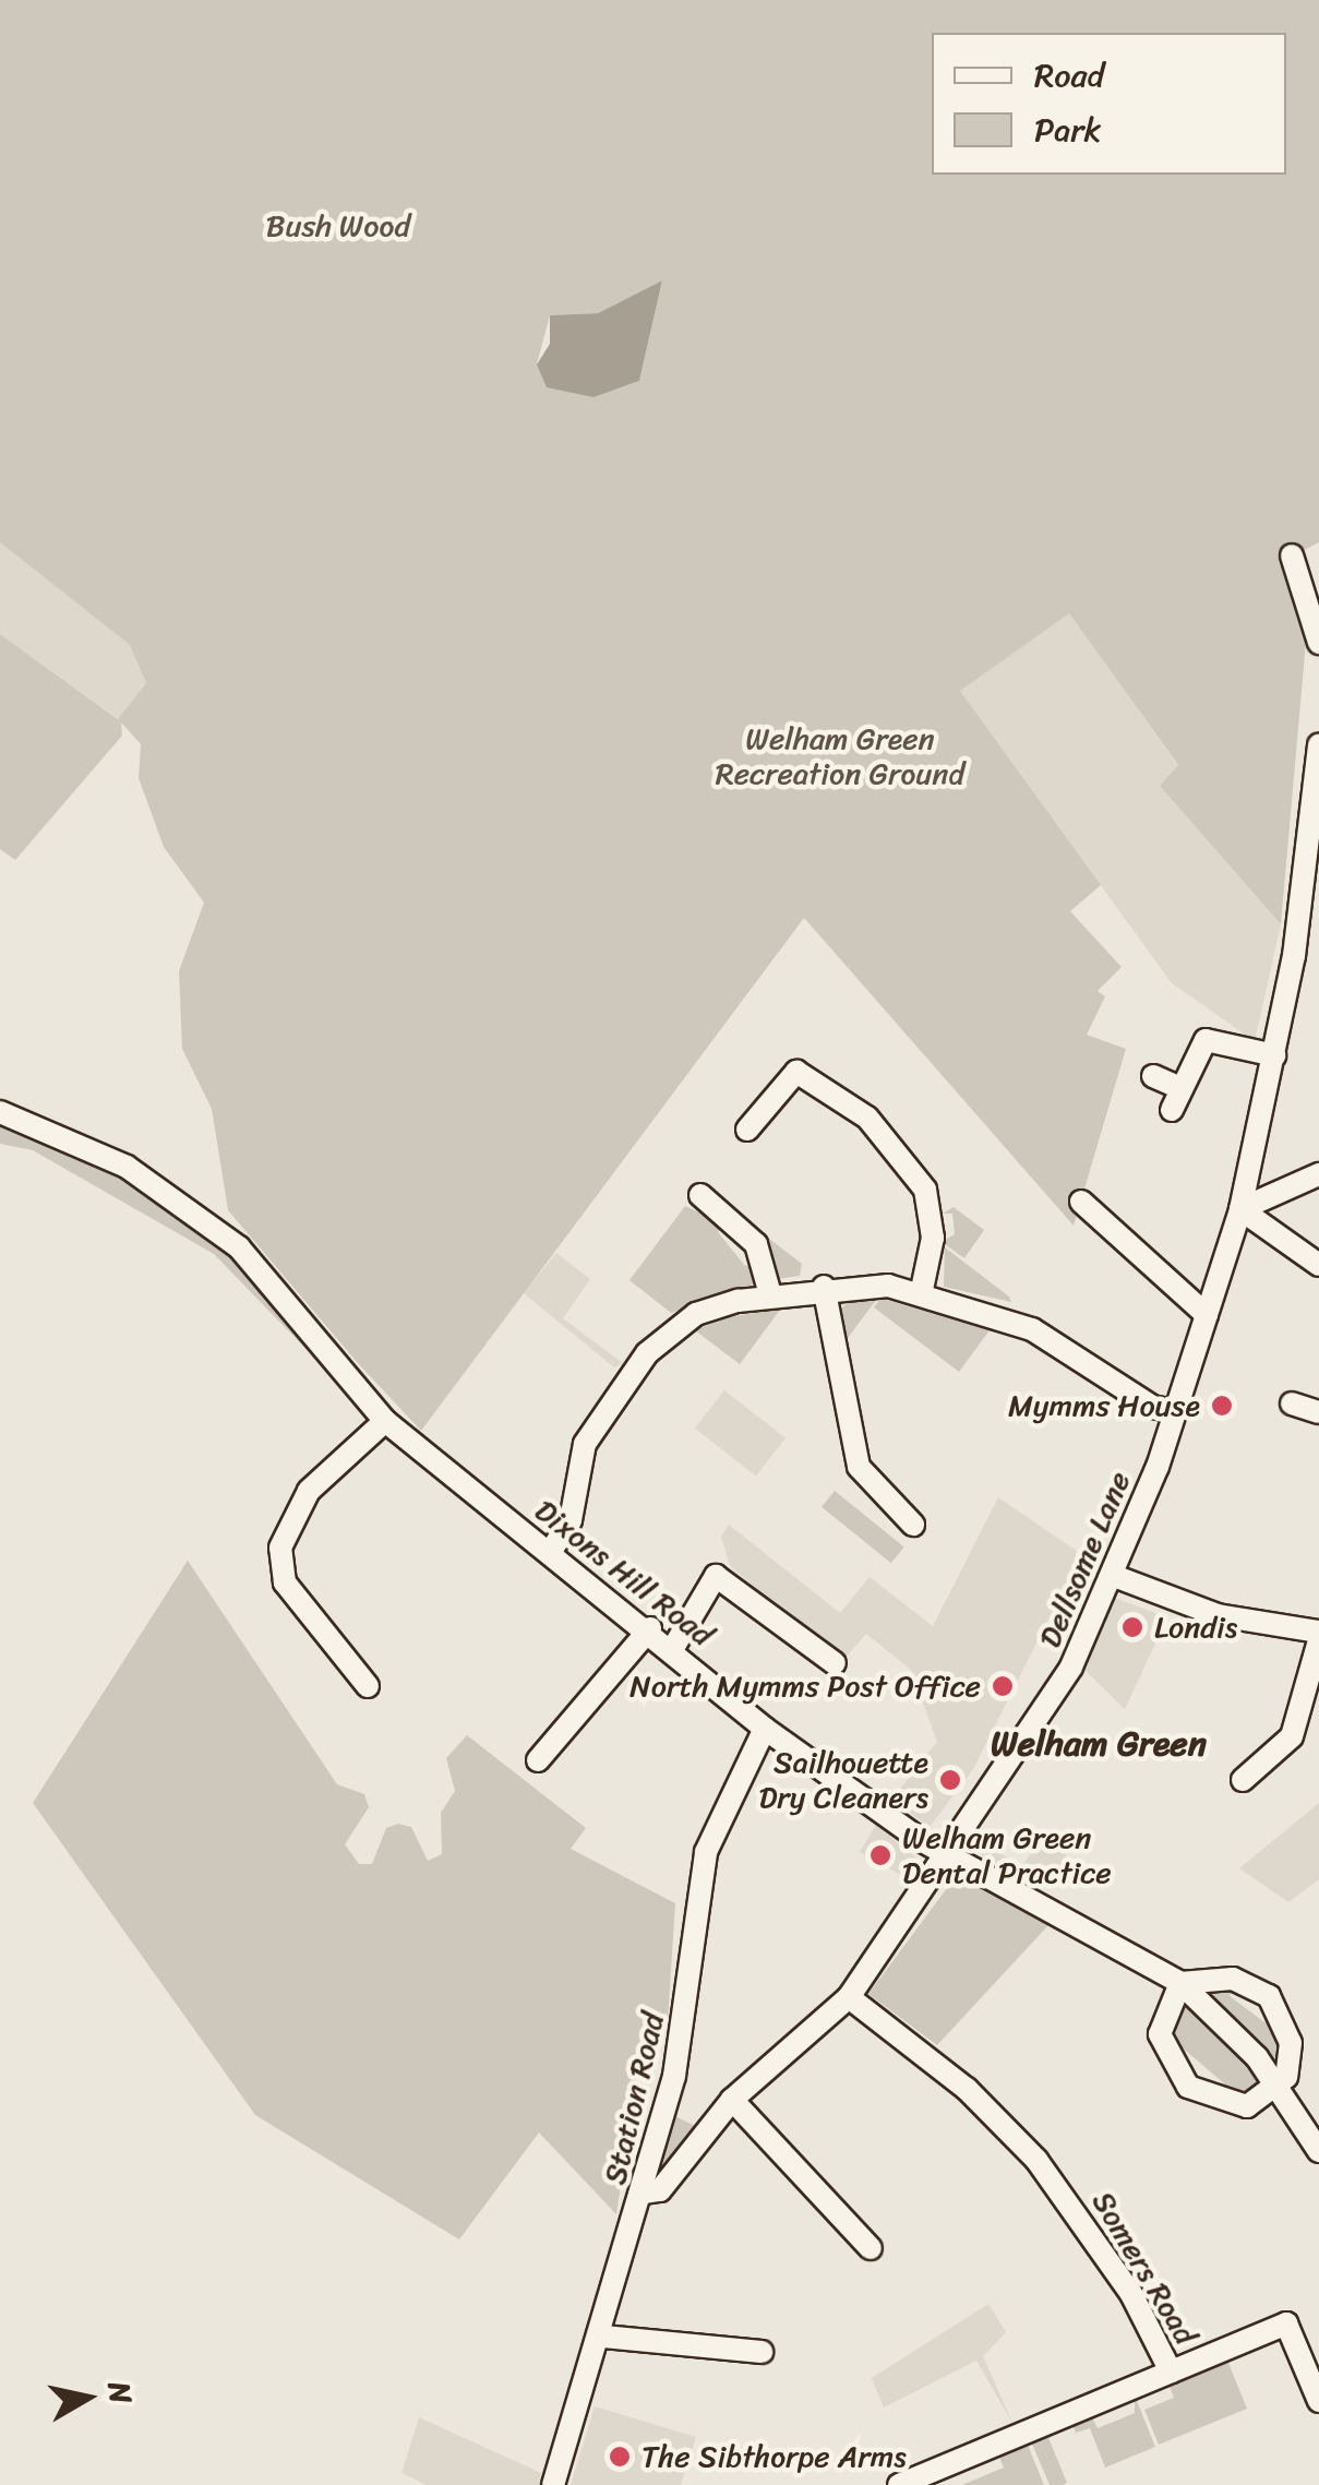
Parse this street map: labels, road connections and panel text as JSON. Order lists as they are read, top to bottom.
{
  "streets": {
    "street": [
      "Dellsome Lane",
      "Dixons Hill Road",
      "Station Road",
      "Somers Road"
    ]
  },
  "crossings": [
    ["Dellsome Lane", "Dixons Hill Road"],
    ["Dellsome Lane", "Station Road"],
    ["Dellsome Lane", "Somers Road"],
    ["Dixons Hill Road", "Station Road"]
  ],
  "districts": ["Welham Green"],
  "parks": ["Bush Wood", "Welham Green Recreation Ground"],
  "places": [
    "Mymms House",
    "Londis",
    "North Mymms Post Office",
    "Sailhouette Dry Cleaners",
    "Welham Green Dental Practice",
    "The Sibthorpe Arms"
  ],
  "legend": ["Road", "Park"],
  "north": "right"
}
